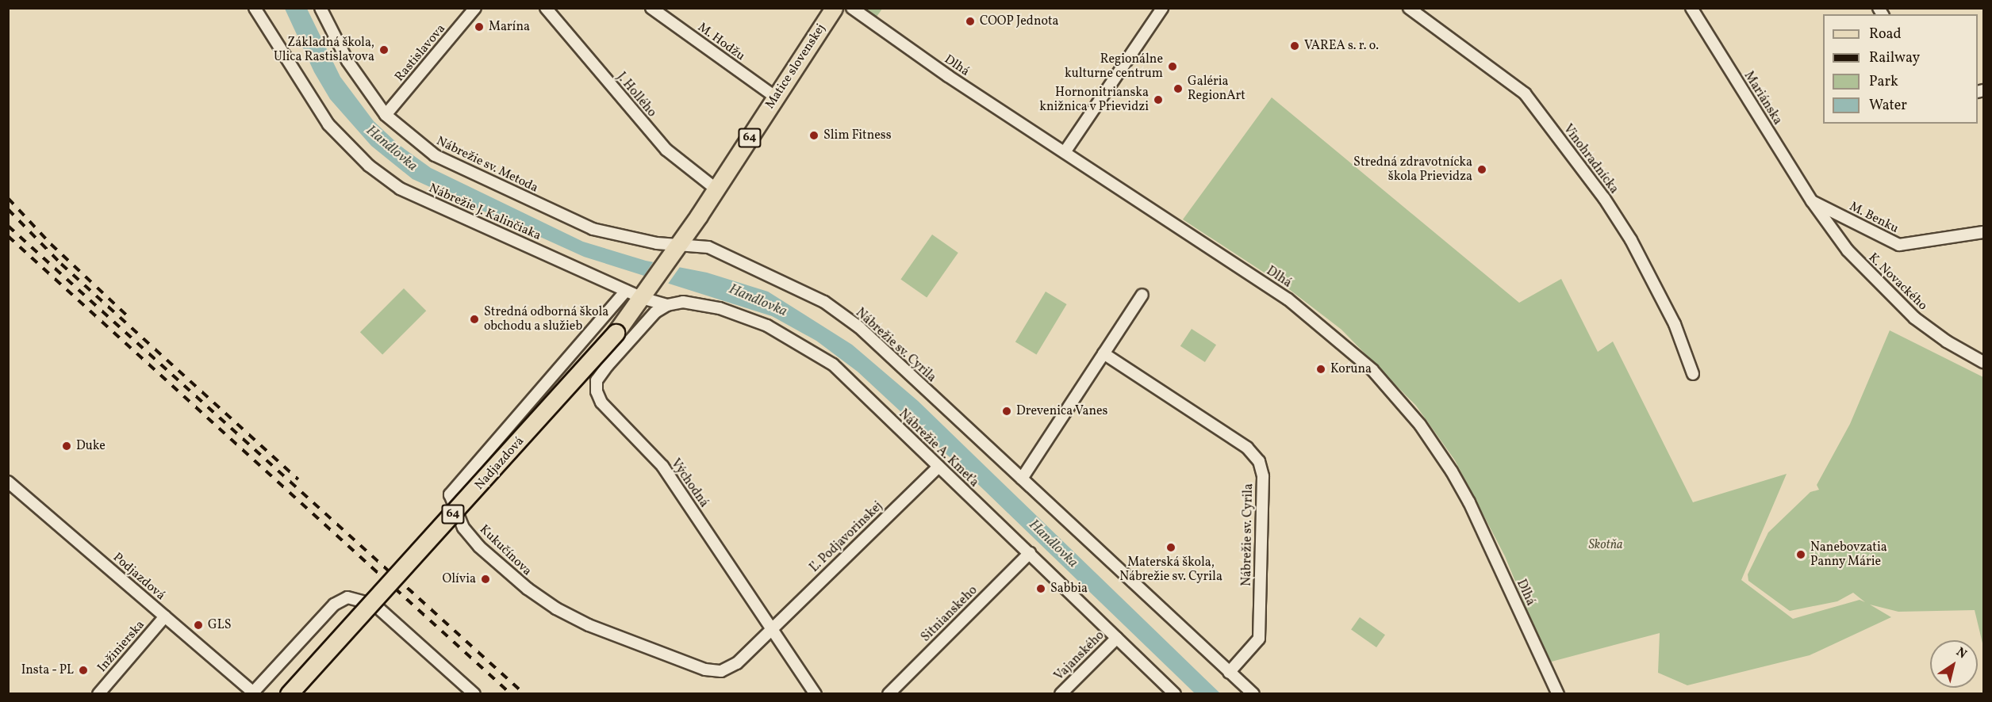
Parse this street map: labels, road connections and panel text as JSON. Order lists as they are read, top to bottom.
{
  "streets": {
    "main road": ["Matice slovenskej", "64", "Nadjazdová"],
    "street": [
      "M. Hodžu",
      "Rastislavova",
      "Dlhá",
      "J. Hollého",
      "Mariánska",
      "Vinohradnícka",
      "Nábrežie sv. Metoda",
      "Nábrežie J. Kalinčiaka",
      "M. Benku",
      "K. Novackého",
      "Nábrežie sv. Cyrila",
      "Nábrežie A. Kmeťa",
      "Východná",
      "Ľ. Podjavorinskej",
      "Kukučínova",
      "Podjazdová",
      "Sitnianskeho",
      "Inžinierska",
      "Vajanského"
    ]
  },
  "crossings": [
    ["M. Hodžu", "Matice slovenskej"],
    ["Rastislavova", "Nábrežie sv. Metoda"],
    ["Matice slovenskej", "J. Hollého"],
    ["Matice slovenskej", "Nábrežie sv. Metoda"],
    ["Matice slovenskej", "Nábrežie sv. Cyrila"],
    ["Matice slovenskej", "Nadjazdová"],
    ["Mariánska", "M. Benku"],
    ["Mariánska", "K. Novackého"],
    ["Nábrežie sv. Metoda", "Nábrežie sv. Cyrila"],
    ["Nábrežie sv. Metoda", "Nadjazdová"],
    ["Nábrežie J. Kalinčiaka", "Nábrežie A. Kmeťa"],
    ["Nábrežie J. Kalinčiaka", "Nadjazdová"],
    ["Nábrežie J. Kalinčiaka", "Kukučínova"],
    ["M. Benku", "K. Novackého"],
    ["Nábrežie sv. Cyrila", "Nadjazdová"],
    ["Nábrežie A. Kmeťa", "Nadjazdová"],
    ["Nábrežie A. Kmeťa", "Východná"],
    ["Nábrežie A. Kmeťa", "Ľ. Podjavorinskej"],
    ["Nábrežie A. Kmeťa", "Sitnianskeho"],
    ["Nábrežie A. Kmeťa", "Vajanského"],
    ["Nadjazdová", "Východná"],
    ["Východná", "Ľ. Podjavorinskej"],
    ["Východná", "Kukučínova"],
    ["Ľ. Podjavorinskej", "Kukučínova"],
    ["Podjazdová", "Inžinierska"]
  ],
  "water": ["Handlovka"],
  "parks": ["Skotňa"],
  "places": [
    "COOP Jednota",
    "Marína",
    "VAREA s. r. o.",
    "Základná škola, Ulica Rastislavova",
    "Regionálne kulturne centrum",
    "Galéria RegionArt",
    "Hornonitrianska knižnica v Prievidzi",
    "Slim Fitness",
    "Stredná zdravotnícka škola Prievidza",
    "Stredná odborná škola obchodu a služieb",
    "Koruna",
    "Drevenica Vanes",
    "Duke",
    "Materská škola, Nábrežie sv. Cyrila",
    "Nanebovzatia Panny Márie",
    "Olívia",
    "Sabbia",
    "GLS",
    "Insta - PL"
  ],
  "legend": [
    "Road",
    "Railway",
    "Park",
    "Water"
  ],
  "north": "top right"
}
